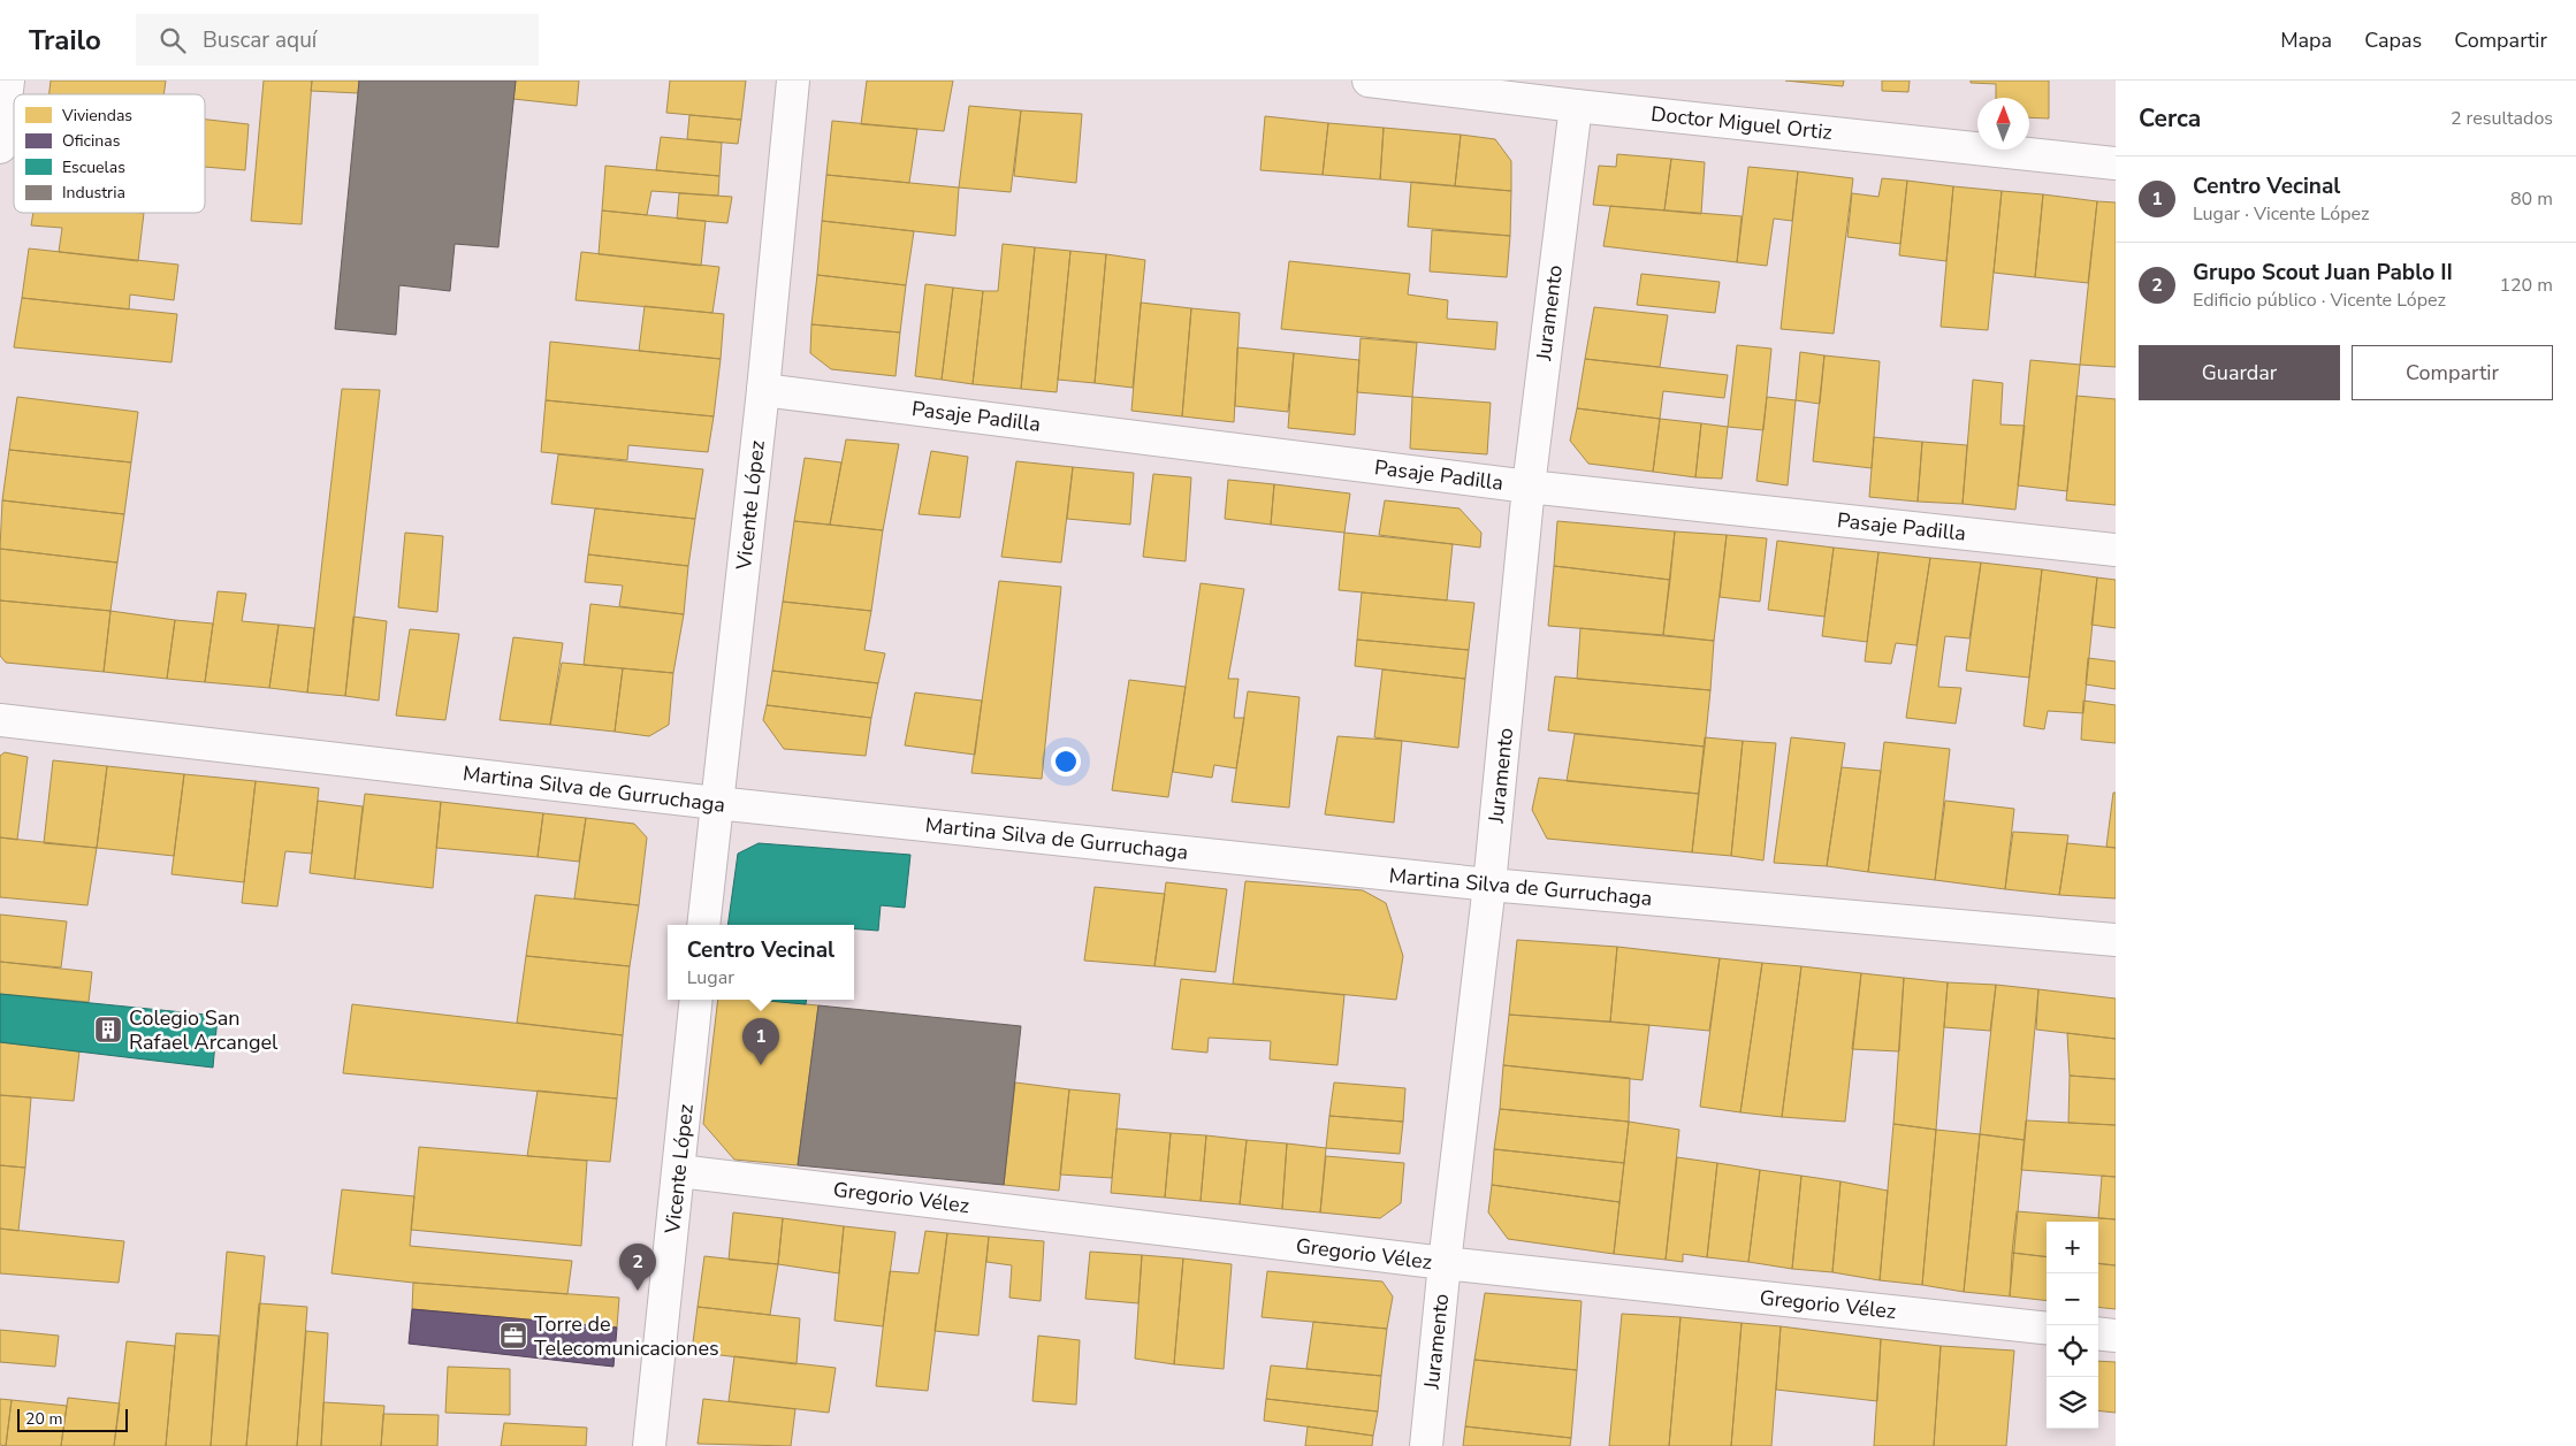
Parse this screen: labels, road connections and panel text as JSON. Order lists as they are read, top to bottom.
{
  "streets": {
    "street": [
      "Doctor Miguel Ortiz",
      "Juramento",
      "Pasaje Padilla",
      "Vicente López",
      "Martina Silva de Gurruchaga",
      "Gregorio Vélez"
    ]
  },
  "crossings": [
    ["Doctor Miguel Ortiz", "Juramento"],
    ["Juramento", "Pasaje Padilla"],
    ["Juramento", "Martina Silva de Gurruchaga"],
    ["Juramento", "Gregorio Vélez"],
    ["Pasaje Padilla", "Vicente López"],
    ["Vicente López", "Martina Silva de Gurruchaga"],
    ["Vicente López", "Gregorio Vélez"]
  ],
  "places": {
    "building": ["Colegio San Rafael Arcangel"],
    "office": ["Torre de Telecomunicaciones"]
  },
  "legend": [
    "Viviendas",
    "Oficinas",
    "Escuelas",
    "Industria"
  ],
  "scale_bar": "20 m",
  "north": "top",
  "page": {
    "header": "Trailo",
    "search": "Buscar aquí",
    "nav": ["Mapa", "Capas", "Compartir"],
    "heading": ["Cerca", "2 resultados"],
    "list": [
      {
        "mark": "1",
        "name": "Centro Vecinal",
        "note": "Lugar · Vicente López",
        "value": "80 m"
      },
      {
        "mark": "2",
        "name": "Grupo Scout Juan Pablo II",
        "note": "Edificio público · Vicente López",
        "value": "120 m"
      }
    ],
    "buttons": ["Guardar", "Compartir"],
    "popup": ["Centro Vecinal", "Lugar"],
    "pins": ["1", "2"],
    "map_buttons": ["+", "−"],
    "scale": "20 m"
  }
}
